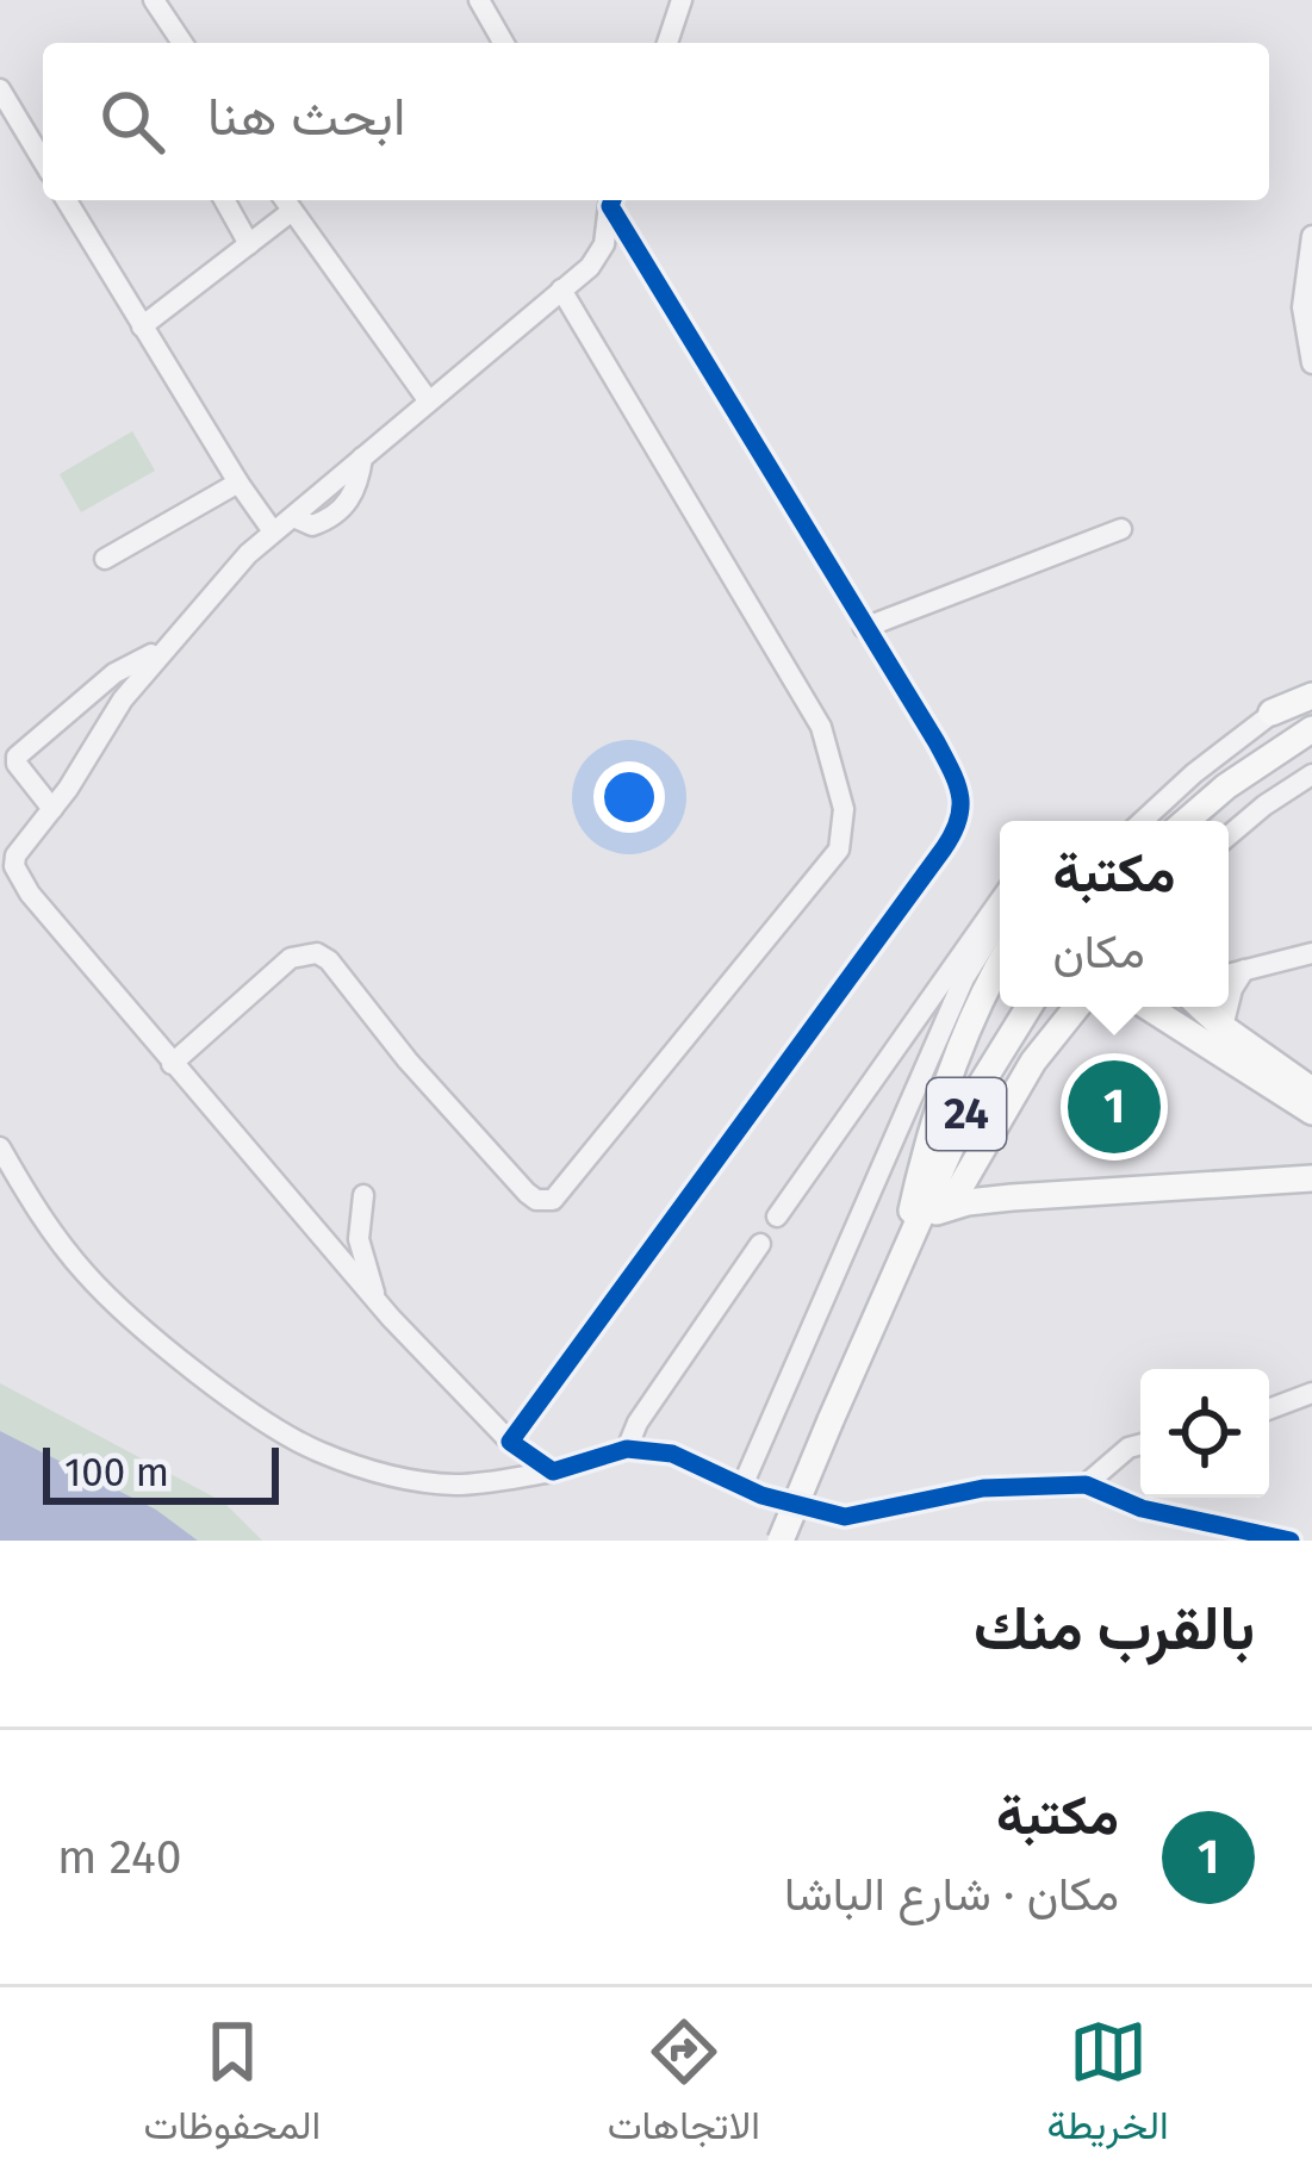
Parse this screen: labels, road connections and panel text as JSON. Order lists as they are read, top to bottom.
{
  "streets": {
    "main road": ["24"]
  },
  "scale_bar": "100 m",
  "page": {
    "search": "ابحث هنا",
    "popup": ["مكتبة", "مكان"],
    "pins": "1",
    "scale": "100 m",
    "heading": "بالقرب منك",
    "list": [
      {
        "mark": "1",
        "name": "مكتبة",
        "note": "مكان · شارع الباشا",
        "value": "240 m"
      }
    ],
    "nav": ["الخريطة", "الاتجاهات", "المحفوظات"]
  }
}
